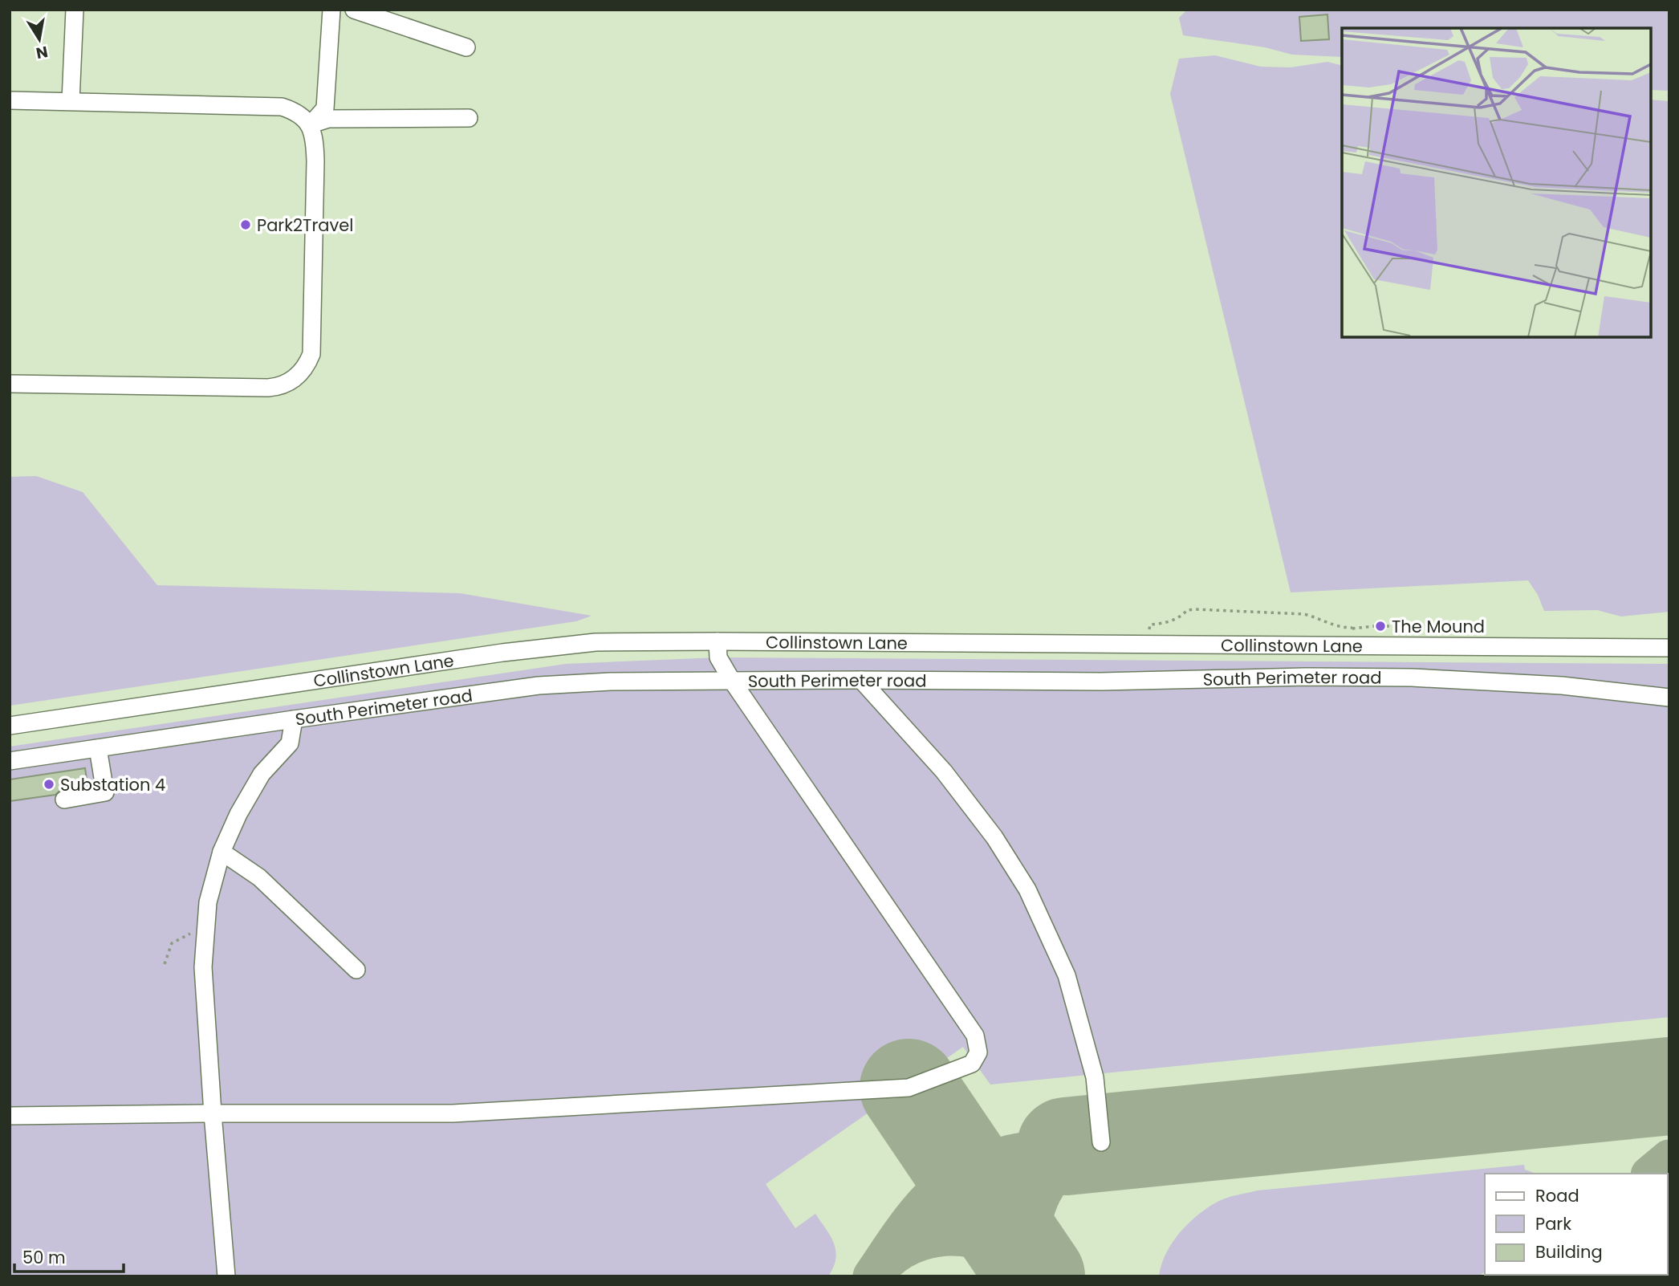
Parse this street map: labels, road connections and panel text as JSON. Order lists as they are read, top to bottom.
{
  "streets": {
    "street": ["Collinstown Lane", "South Perimeter road"]
  },
  "places": ["Park2Travel", "The Mound", "Substation 4"],
  "legend": ["Road", "Park", "Building"],
  "scale_bar": "50 m",
  "north": "bottom"
}
